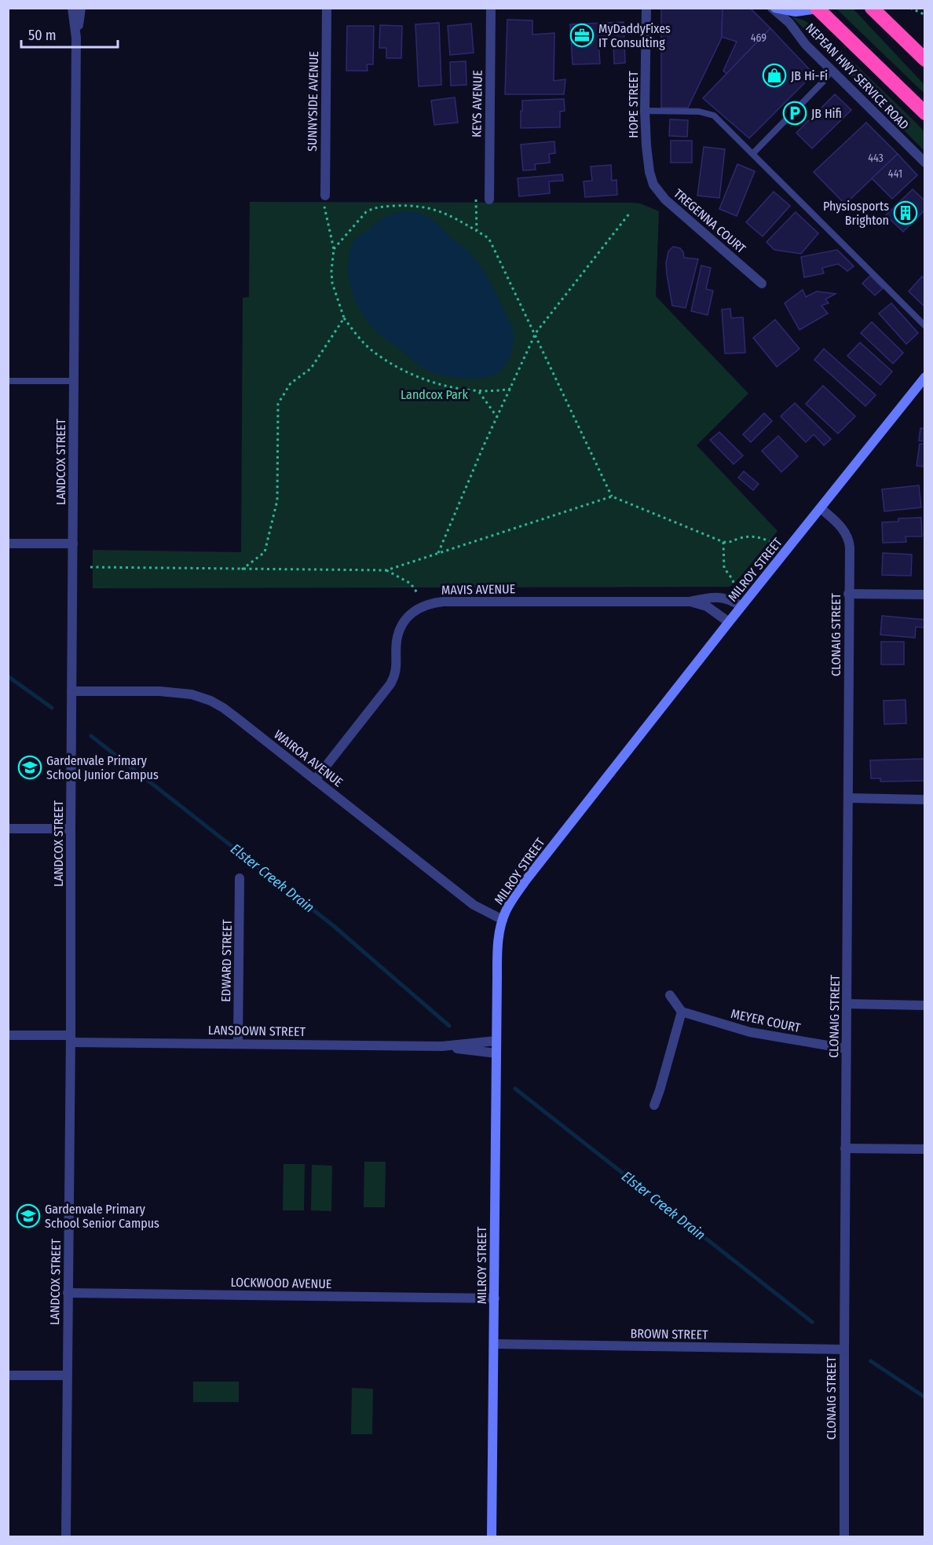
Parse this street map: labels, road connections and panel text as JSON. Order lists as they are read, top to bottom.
{
  "streets": {
    "street": [
      "NEPEAN HWY SERVICE ROAD",
      "SUNNYSIDE AVENUE",
      "KEYS AVENUE",
      "HOPE STREET",
      "TREGENNA COURT",
      "LANDCOX STREET",
      "MILROY STREET",
      "MAVIS AVENUE",
      "CLONAIG STREET",
      "WAIROA AVENUE",
      "EDWARD STREET",
      "MEYER COURT",
      "LANSDOWN STREET",
      "LOCKWOOD AVENUE",
      "BROWN STREET"
    ]
  },
  "crossings": [
    ["HOPE STREET", "TREGENNA COURT"],
    ["LANDCOX STREET", "WAIROA AVENUE"],
    ["LANDCOX STREET", "LANSDOWN STREET"],
    ["LANDCOX STREET", "LOCKWOOD AVENUE"],
    ["MILROY STREET", "MAVIS AVENUE"],
    ["MILROY STREET", "CLONAIG STREET"],
    ["MILROY STREET", "WAIROA AVENUE"],
    ["MILROY STREET", "LANSDOWN STREET"],
    ["MILROY STREET", "LOCKWOOD AVENUE"],
    ["MILROY STREET", "BROWN STREET"],
    ["MAVIS AVENUE", "WAIROA AVENUE"],
    ["CLONAIG STREET", "MEYER COURT"],
    ["CLONAIG STREET", "BROWN STREET"],
    ["EDWARD STREET", "LANSDOWN STREET"]
  ],
  "water": ["Elster Creek Drain"],
  "parks": ["Landcox Park"],
  "places": {
    "office": ["MyDaddyFixes IT Consulting"],
    "shop": ["JB Hi-Fi"],
    "parking": ["JB Hifi"],
    "building": ["Physiosports Brighton"],
    "school or university": ["Gardenvale Primary School Junior Campus", "Gardenvale Primary School Senior Campus"]
  },
  "house_numbers": ["469", "443", "441"],
  "scale_bar": "50 m"
}
